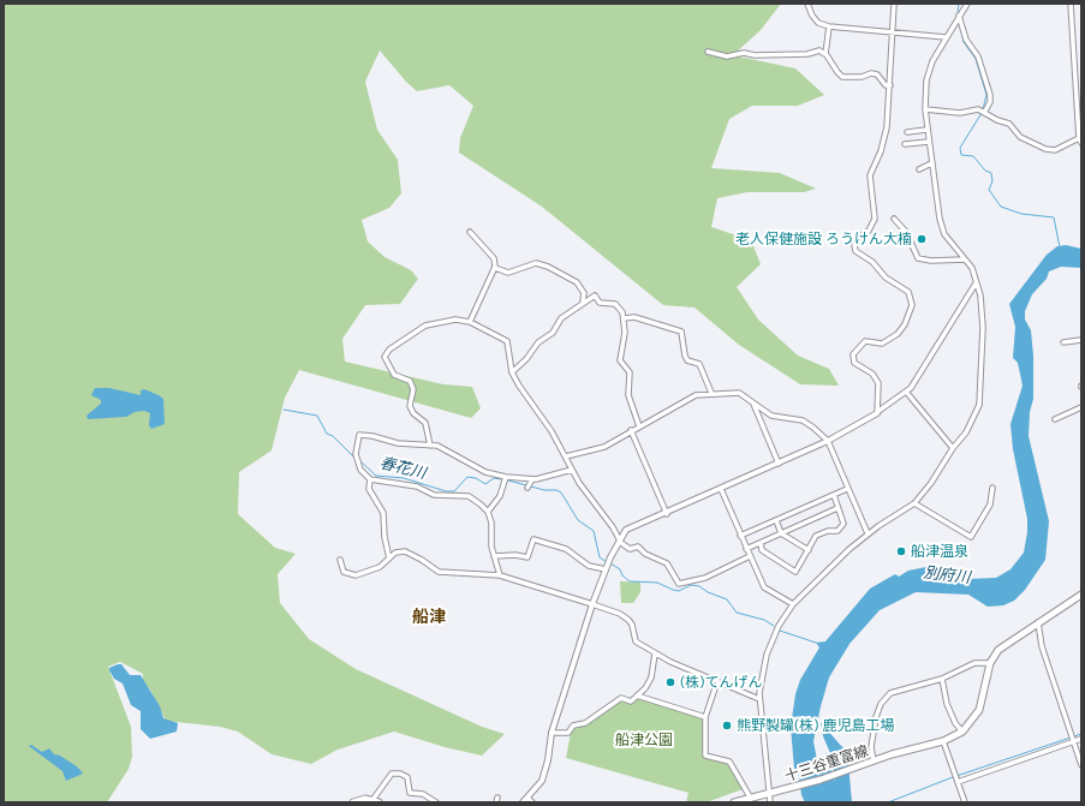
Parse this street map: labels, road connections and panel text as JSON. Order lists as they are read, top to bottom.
{
  "streets": {
    "main road": ["十三谷重富線"]
  },
  "districts": ["船津"],
  "water": ["春花川", "別府川"],
  "parks": ["船津公園"],
  "places": [
    "老人保健施設 ろうけん大楠",
    "船津温泉",
    "(株)てんげん",
    "熊野製罐(株) 鹿児島工場"
  ]
}
